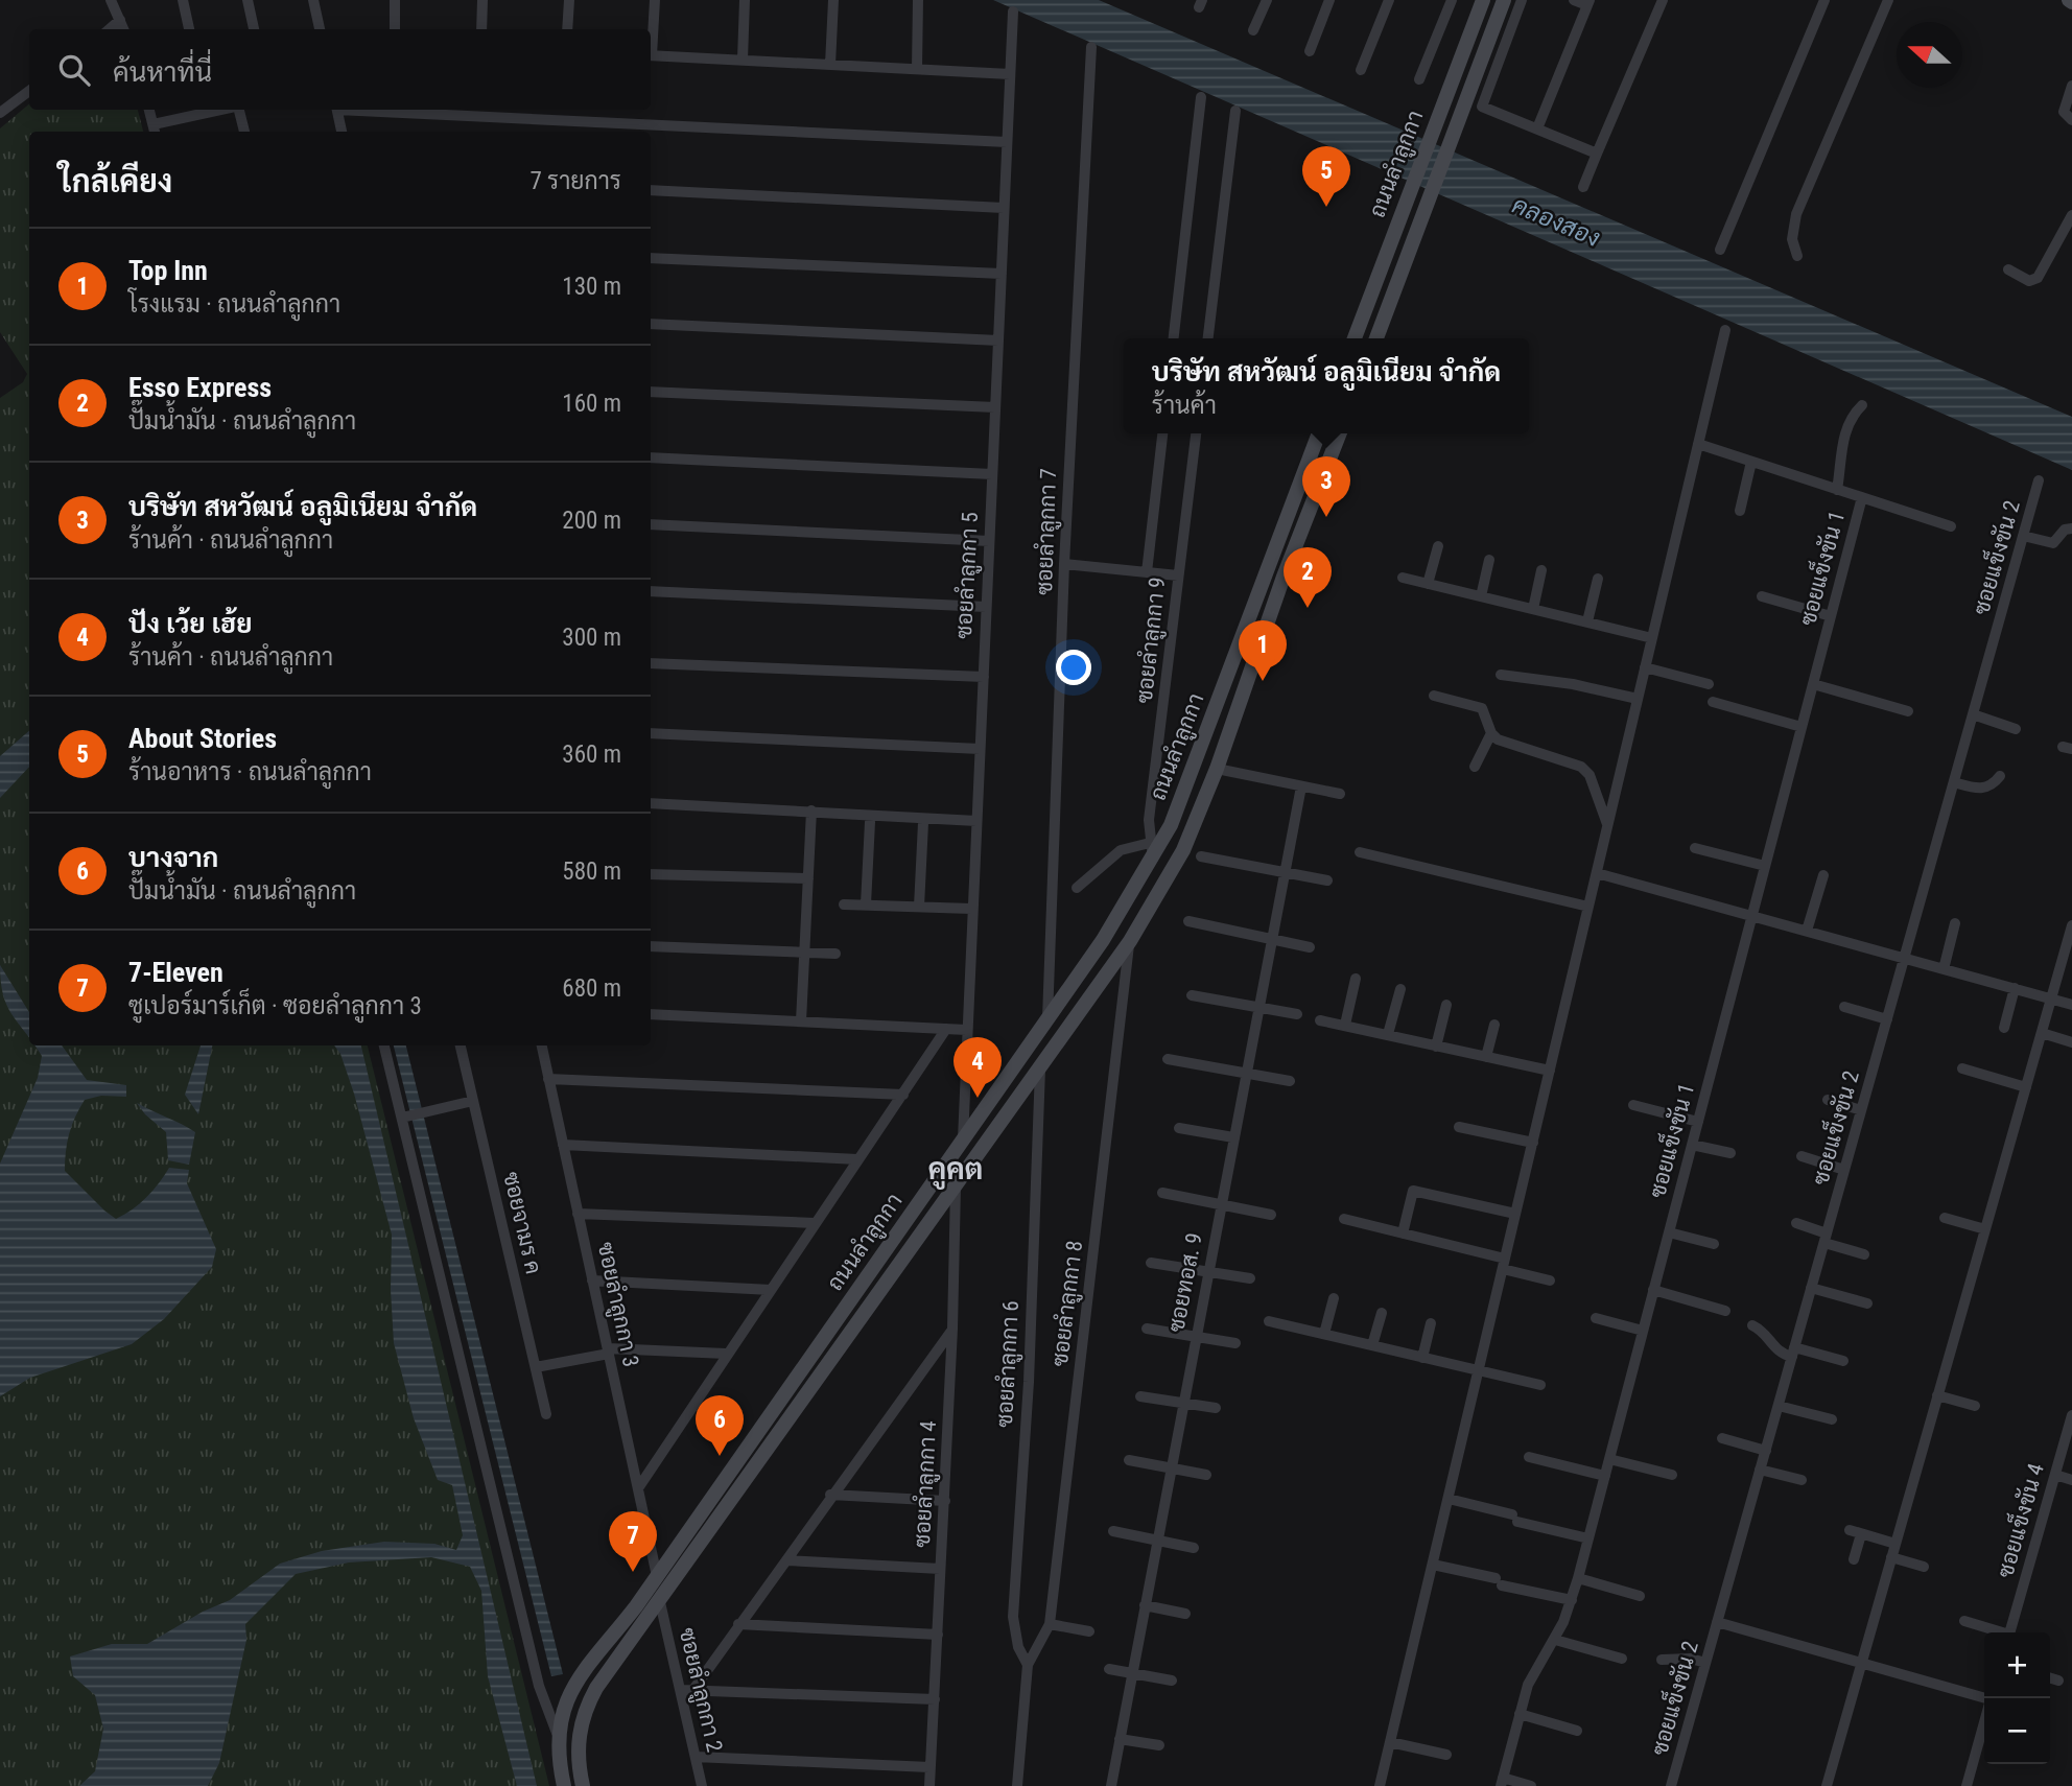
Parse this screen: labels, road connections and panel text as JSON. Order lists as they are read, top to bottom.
{
  "streets": {
    "main road": ["ถนนลำลูกกา"],
    "street": [
      "ซอยลำลูกกา 7",
      "ซอยแข็งขัน 2",
      "ซอยแข็งขัน 1",
      "ซอยลำลูกกา 5",
      "ซอยลำลูกกา 9",
      "ซอยจามร ค",
      "ซอยทอส. 9",
      "ซอยลำลูกกา 8",
      "ซอยลำลูกกา 3",
      "ซอยลำลูกกา 6",
      "ซอยลำลูกกา 4",
      "ซอยแข็งขัน 4",
      "ซอยลำลูกกา 2"
    ]
  },
  "crossings": [
    ["ถนนลำลูกกา", "ซอยลำลูกกา 7"],
    ["ถนนลำลูกกา", "ซอยลำลูกกา 5"],
    ["ถนนลำลูกกา", "ซอยลำลูกกา 9"],
    ["ถนนลำลูกกา", "ซอยลำลูกกา 8"],
    ["ถนนลำลูกกา", "ซอยลำลูกกา 3"],
    ["ถนนลำลูกกา", "ซอยลำลูกกา 6"],
    ["ถนนลำลูกกา", "ซอยลำลูกกา 4"],
    ["ถนนลำลูกกา", "ซอยลำลูกกา 2"],
    ["ซอยลำลูกกา 8", "ซอยลำลูกกา 6"]
  ],
  "districts": ["คูคต"],
  "water": ["คลองสอง"],
  "north": "left",
  "page": {
    "search": "ค้นหาที่นี่",
    "heading": ["ใกล้เคียง", "7 รายการ"],
    "pins": [
      "5",
      "3",
      "2",
      "1",
      "4",
      "6",
      "7"
    ],
    "list": [
      {
        "mark": "1",
        "name": "Top Inn",
        "note": "โรงแรม · ถนนลำลูกกา",
        "value": "130 m"
      },
      {
        "mark": "2",
        "name": "Esso Express",
        "note": "ปั๊มน้ำมัน · ถนนลำลูกกา",
        "value": "160 m"
      },
      {
        "mark": "3",
        "name": "บริษัท สหวัฒน์ อลูมิเนียม จำกัด",
        "note": "ร้านค้า · ถนนลำลูกกา",
        "value": "200 m"
      },
      {
        "mark": "4",
        "name": "ปัง เว้ย เฮ้ย",
        "note": "ร้านค้า · ถนนลำลูกกา",
        "value": "300 m"
      },
      {
        "mark": "5",
        "name": "About Stories",
        "note": "ร้านอาหาร · ถนนลำลูกกา",
        "value": "360 m"
      },
      {
        "mark": "6",
        "name": "บางจาก",
        "note": "ปั๊มน้ำมัน · ถนนลำลูกกา",
        "value": "580 m"
      },
      {
        "mark": "7",
        "name": "7-Eleven",
        "note": "ซูเปอร์มาร์เก็ต · ซอยลำลูกกา 3",
        "value": "680 m"
      }
    ],
    "popup": ["บริษัท สหวัฒน์ อลูมิเนียม จำกัด", "ร้านค้า"],
    "map_buttons": ["+", "−"]
  }
}
